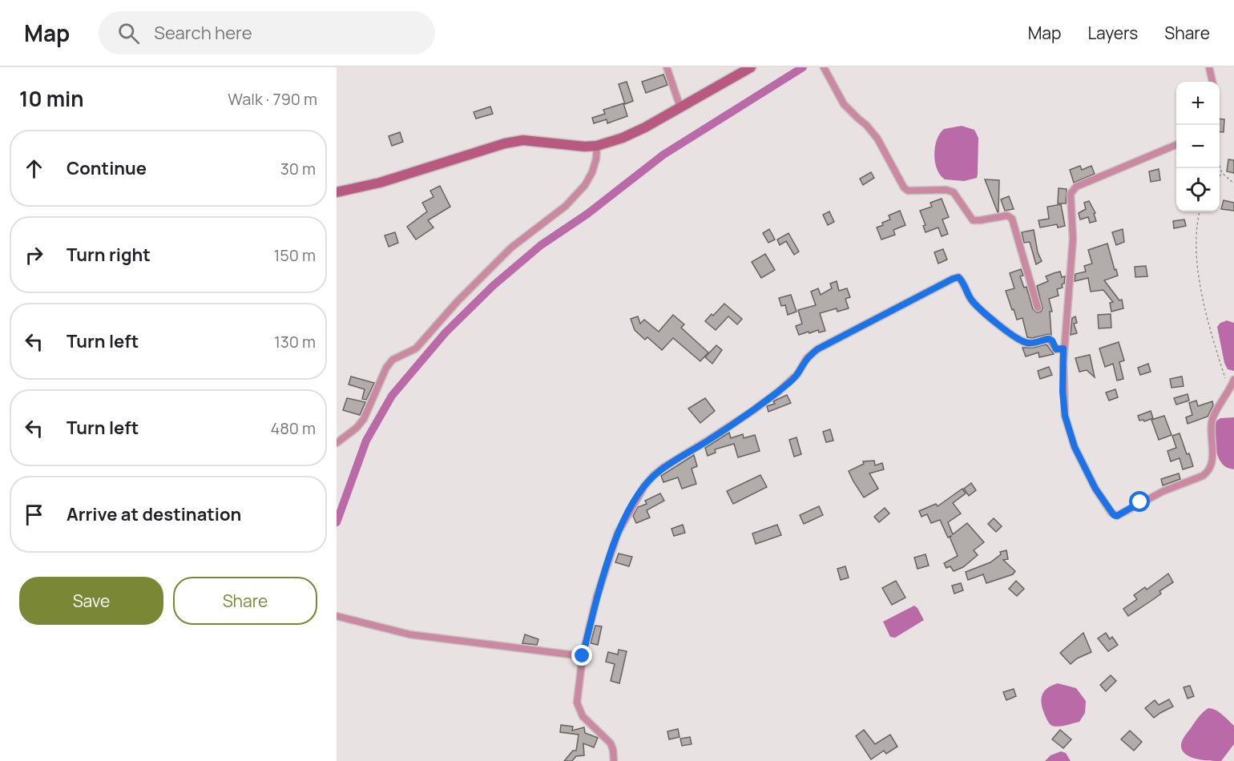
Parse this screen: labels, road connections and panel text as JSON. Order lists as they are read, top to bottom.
{
  "page": {
    "header": "Map",
    "search": "Search here",
    "nav": ["Map", "Layers", "Share"],
    "heading": ["10 min", "Walk · 790 m"],
    "map_buttons": ["+", "−"],
    "list": [
      ["Continue", "30 m"],
      ["Turn right", "150 m"],
      ["Turn left", "130 m"],
      ["Turn left", "480 m"],
      "Arrive at destination"
    ],
    "buttons": ["Save", "Share"]
  }
}
